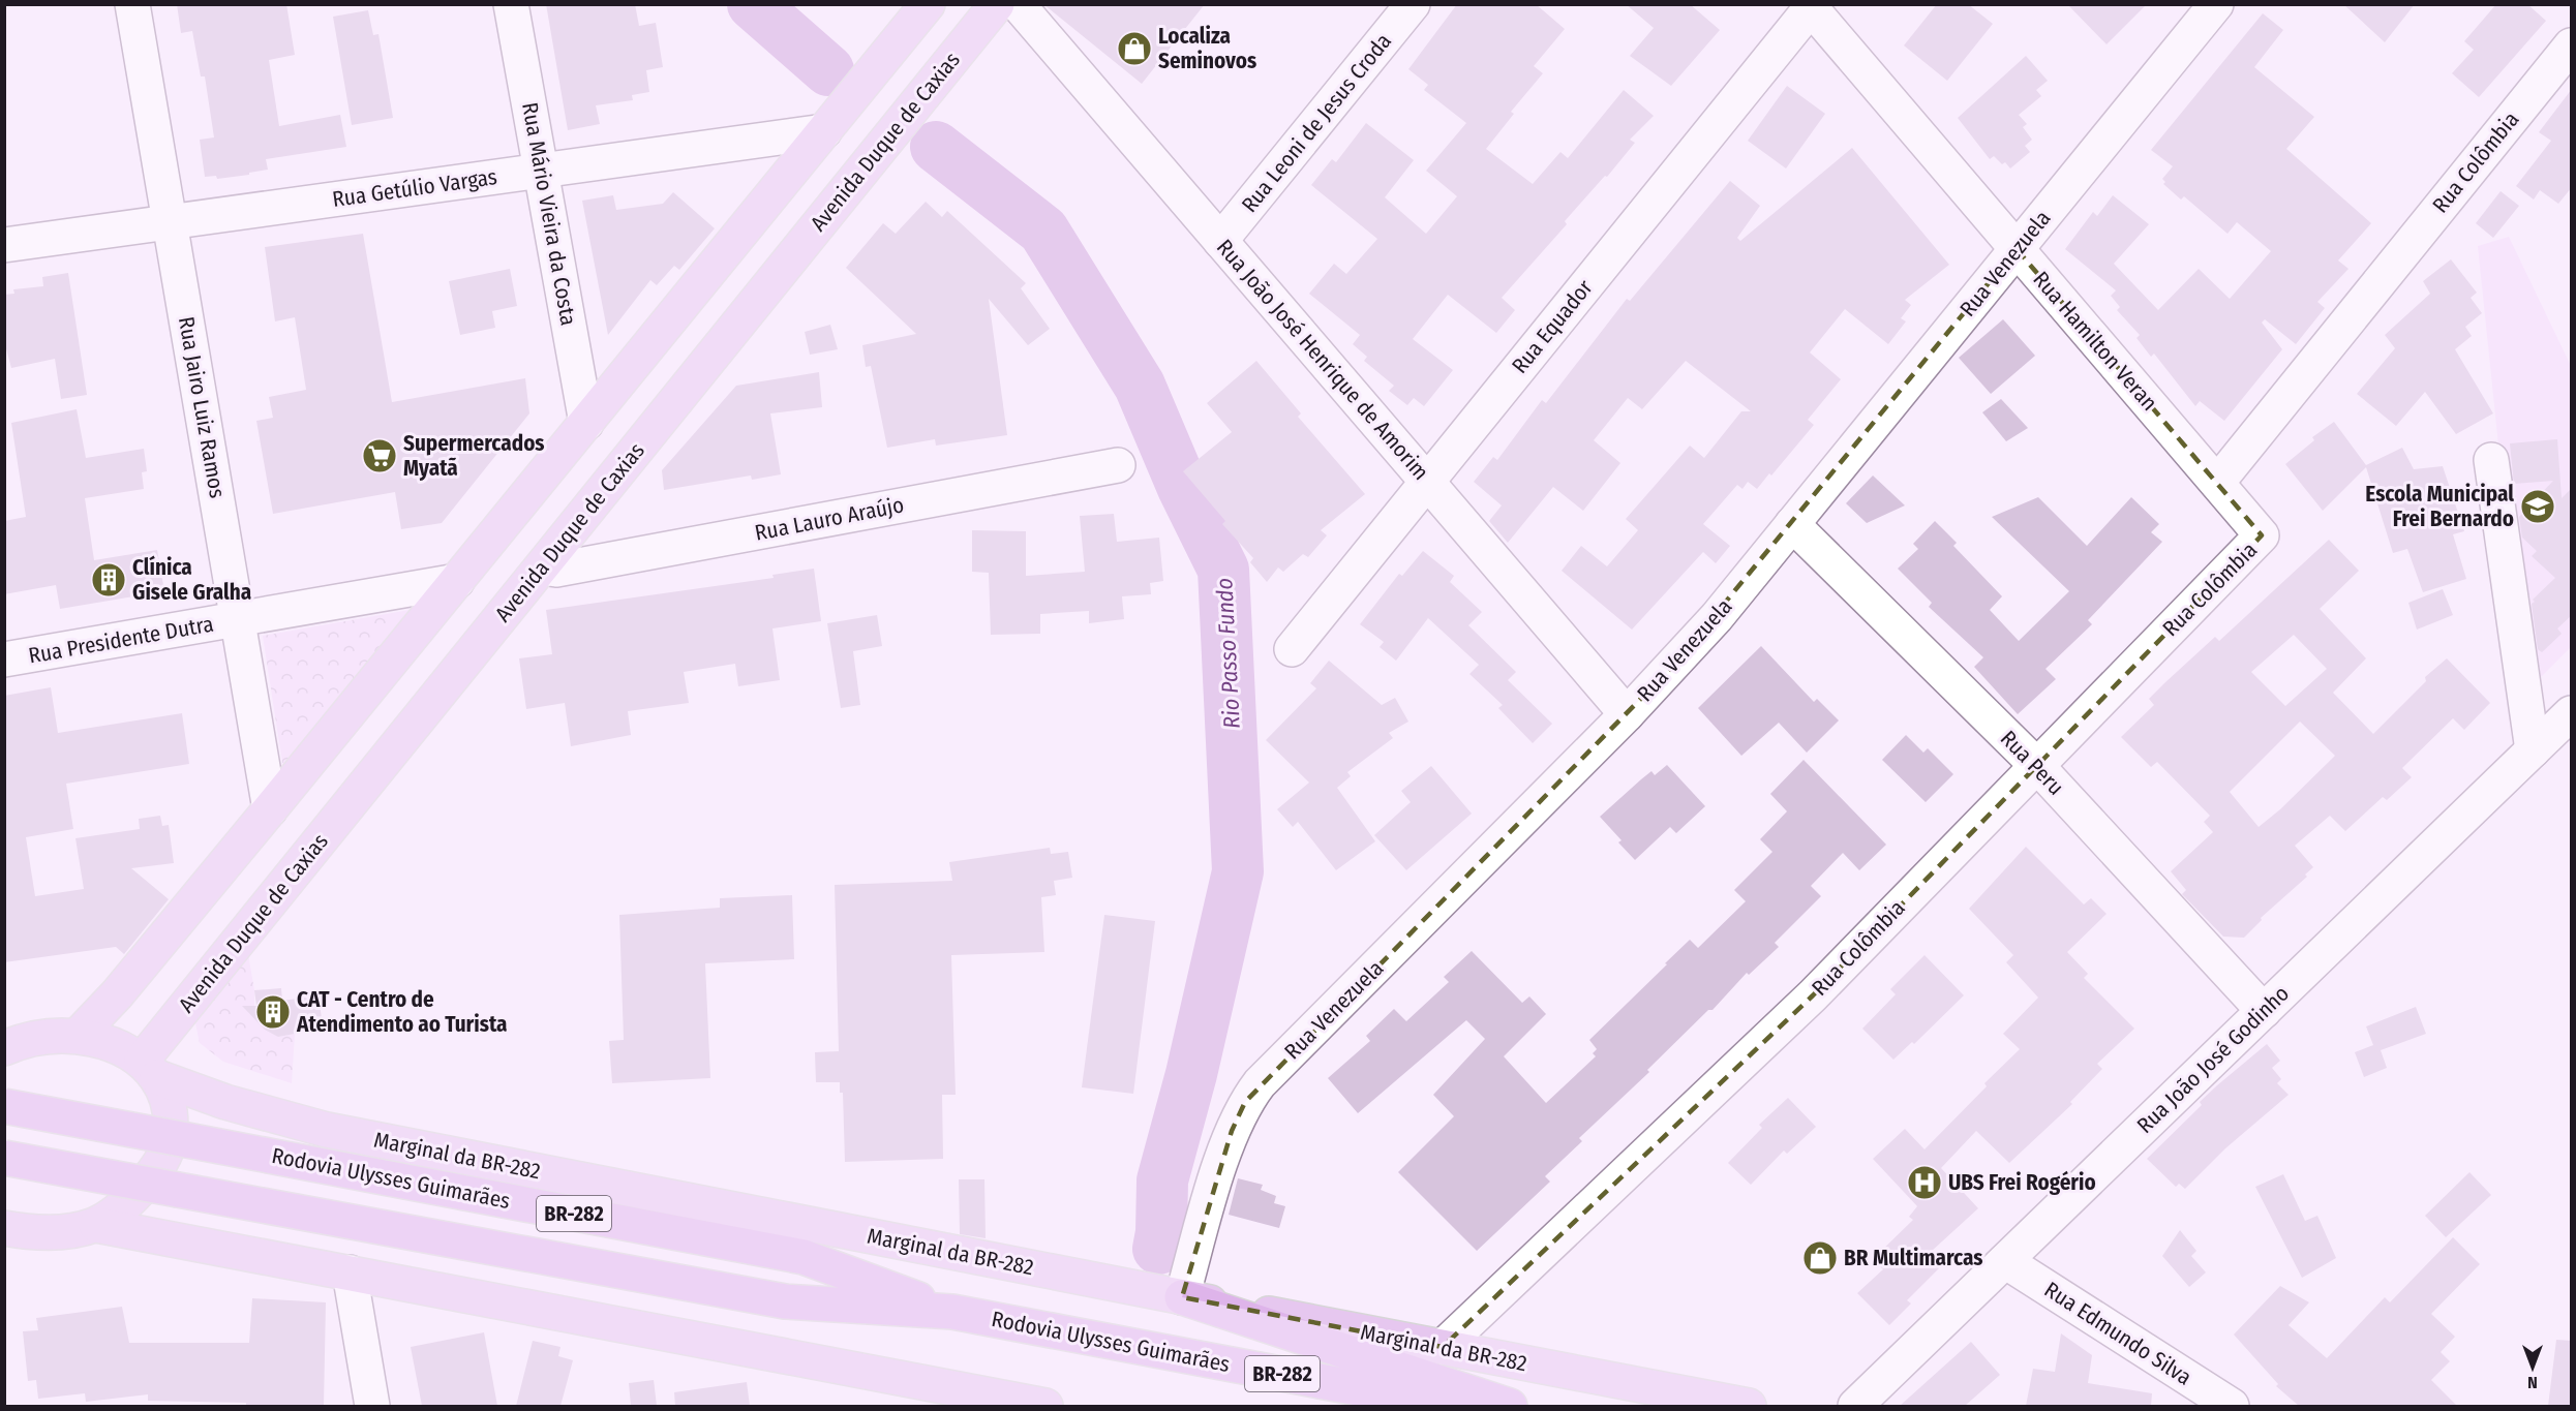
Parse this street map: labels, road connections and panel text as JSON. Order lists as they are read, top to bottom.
{
  "streets": {
    "highway": ["Rodovia Ulysses Guimarães", "BR-282"],
    "main road": ["Avenida Duque de Caxias", "Marginal da BR-282"],
    "street": [
      "Rua Leoni de Jesus Croda",
      "Rua Colômbia",
      "Rua Getúlio Vargas",
      "Rua Mário Vieira da Costa",
      "Rua Venezuela",
      "Rua Equador",
      "Rua Hamilton Veran",
      "Rua João José Henrique de Amorim",
      "Rua Jairo Luiz Ramos",
      "Rua Lauro Araújo",
      "Rua Presidente Dutra",
      "Rua Peru",
      "Rua João José Godinho",
      "Rua Edmundo Silva"
    ]
  },
  "crossings": [
    ["Rua Leoni de Jesus Croda", "Rua João José Henrique de Amorim"],
    ["Avenida Duque de Caxias", "Rua Lauro Araújo"],
    ["Avenida Duque de Caxias", "Marginal da BR-282"],
    ["Rua Colômbia", "Rua Hamilton Veran"],
    ["Rua Colômbia", "Rua Peru"],
    ["Rua Colômbia", "Marginal da BR-282"],
    ["Rua Getúlio Vargas", "Rua Mário Vieira da Costa"],
    ["Rua Getúlio Vargas", "Rua Jairo Luiz Ramos"],
    ["Rua Venezuela", "Rua Hamilton Veran"],
    ["Rua Venezuela", "Rua João José Henrique de Amorim"],
    ["Rua Venezuela", "Rua Peru"],
    ["Rua Venezuela", "Marginal da BR-282"],
    ["Rua Equador", "Rua Hamilton Veran"],
    ["Rua Equador", "Rua João José Henrique de Amorim"],
    ["Rua Jairo Luiz Ramos", "Rua Presidente Dutra"],
    ["Rua Peru", "Rua João José Godinho"],
    ["Rua João José Godinho", "Rua Edmundo Silva"]
  ],
  "water": ["Rio Passo Fundo"],
  "places": {
    "shop": ["Localiza Seminovos", "BR Multimarcas"],
    "supermarket": ["Supermercados Myatã"],
    "school or university": ["Escola Municipal Frei Bernardo"],
    "building": ["Clínica Gisele Gralha", "CAT - Centro de Atendimento ao Turista"],
    "hospital": ["UBS Frei Rogério"]
  },
  "north": "bottom"
}
